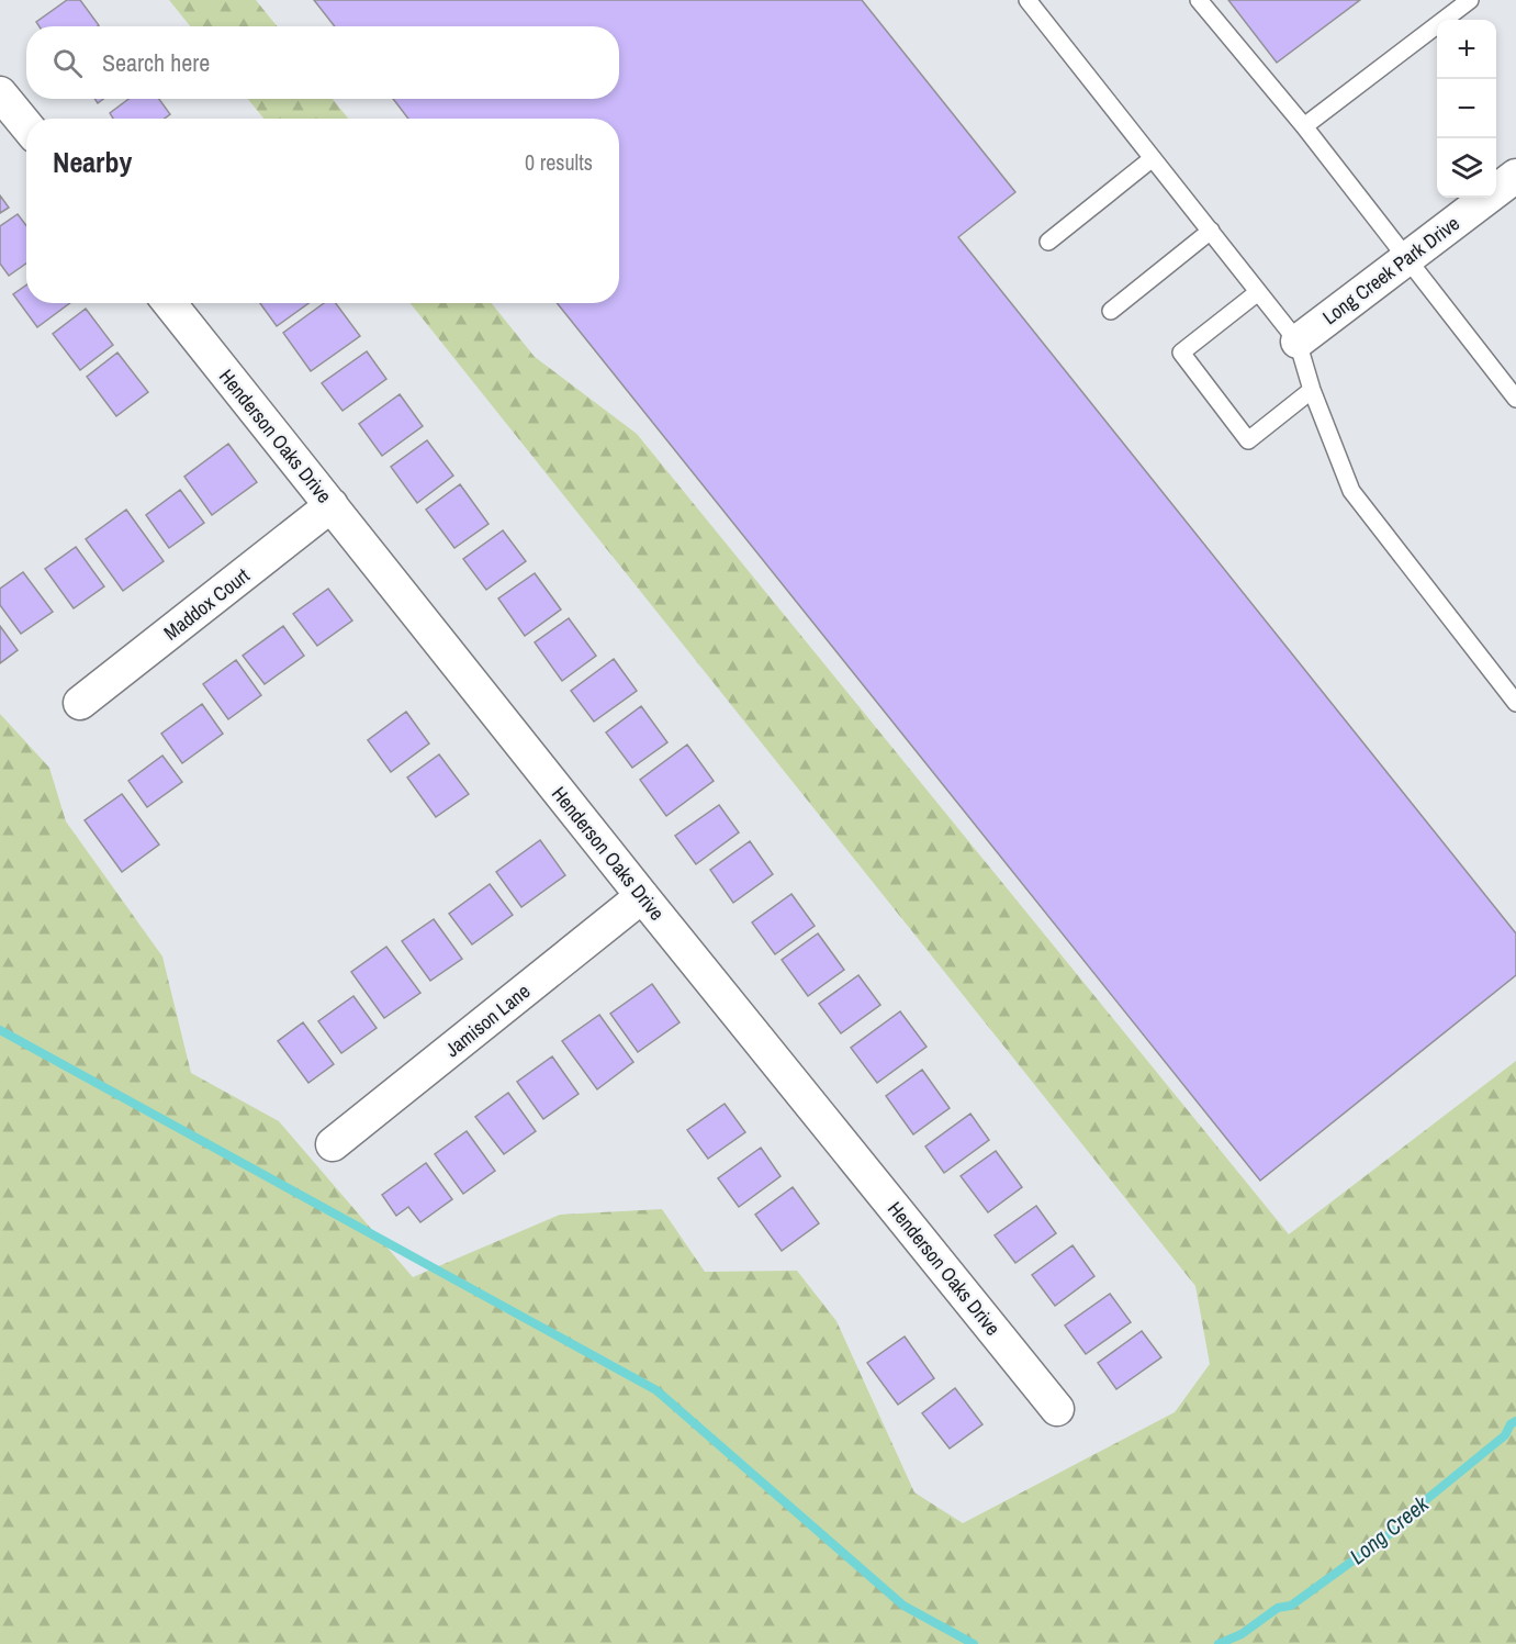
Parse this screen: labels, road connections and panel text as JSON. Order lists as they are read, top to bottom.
{
  "streets": {
    "street": [
      "Long Creek Park Drive",
      "Henderson Oaks Drive",
      "Maddox Court",
      "Jamison Lane"
    ]
  },
  "crossings": [
    ["Henderson Oaks Drive", "Maddox Court"],
    ["Henderson Oaks Drive", "Jamison Lane"]
  ],
  "water": ["Long Creek"],
  "page": {
    "map_buttons": ["+", "−"],
    "search": "Search here",
    "heading": ["Nearby", "0 results"]
  }
}
